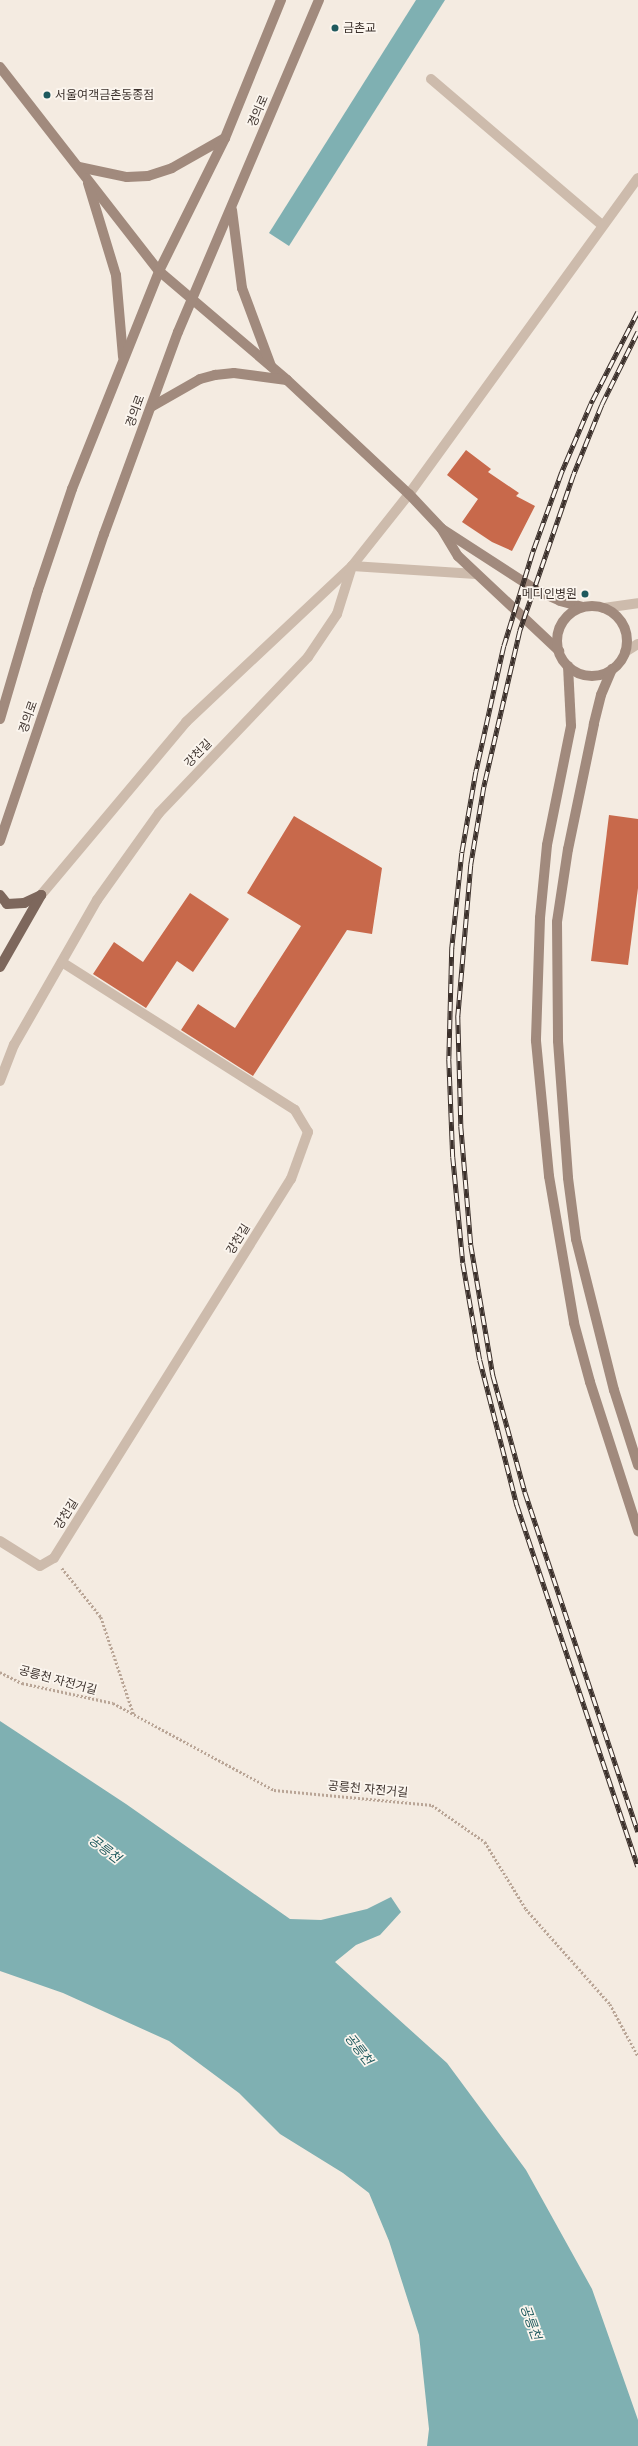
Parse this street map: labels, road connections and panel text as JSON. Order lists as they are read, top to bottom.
{
  "streets": {
    "street": ["경의로", "강천길"],
    "path": ["공릉천 자전거길"]
  },
  "water": ["공릉천"],
  "places": ["금촌교", "서울여객금촌동종점", "메디인병원"]
}
